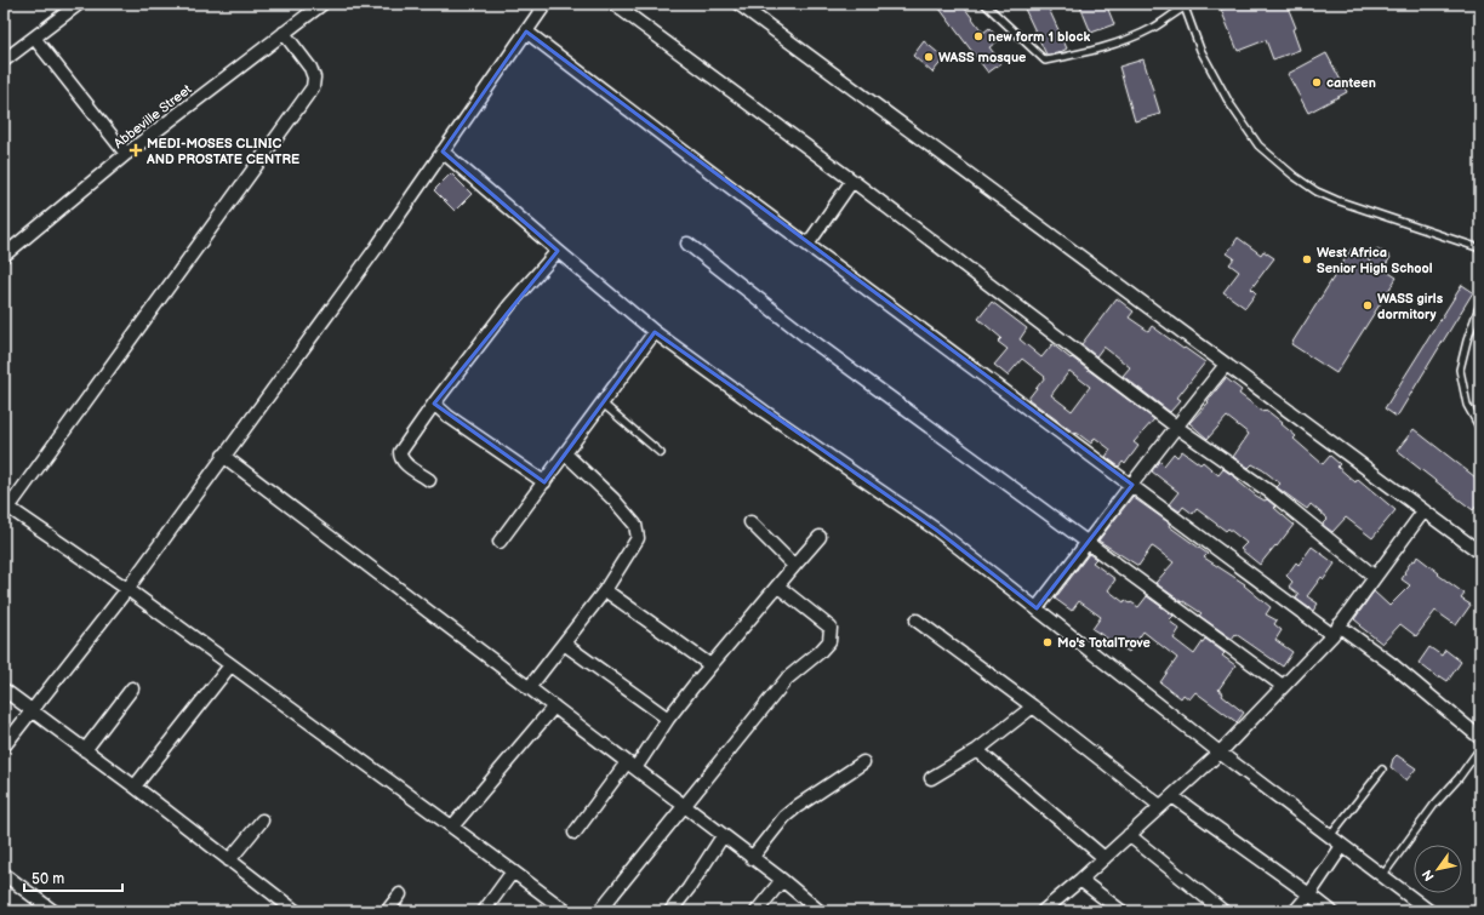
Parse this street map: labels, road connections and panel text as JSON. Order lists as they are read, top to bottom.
{
  "streets": {
    "street": ["Abbeville Street"]
  },
  "places": {
    "other": [
      "new form 1 block",
      "WASS mosque",
      "canteen",
      "West Africa Senior High School",
      "WASS girls dormitory",
      "Mo's TotalTrove"
    ],
    "health": ["MEDI-MOSES CLINIC AND PROSTATE CENTRE"]
  },
  "scale_bar": "50 m",
  "north": "bottom left"
}
